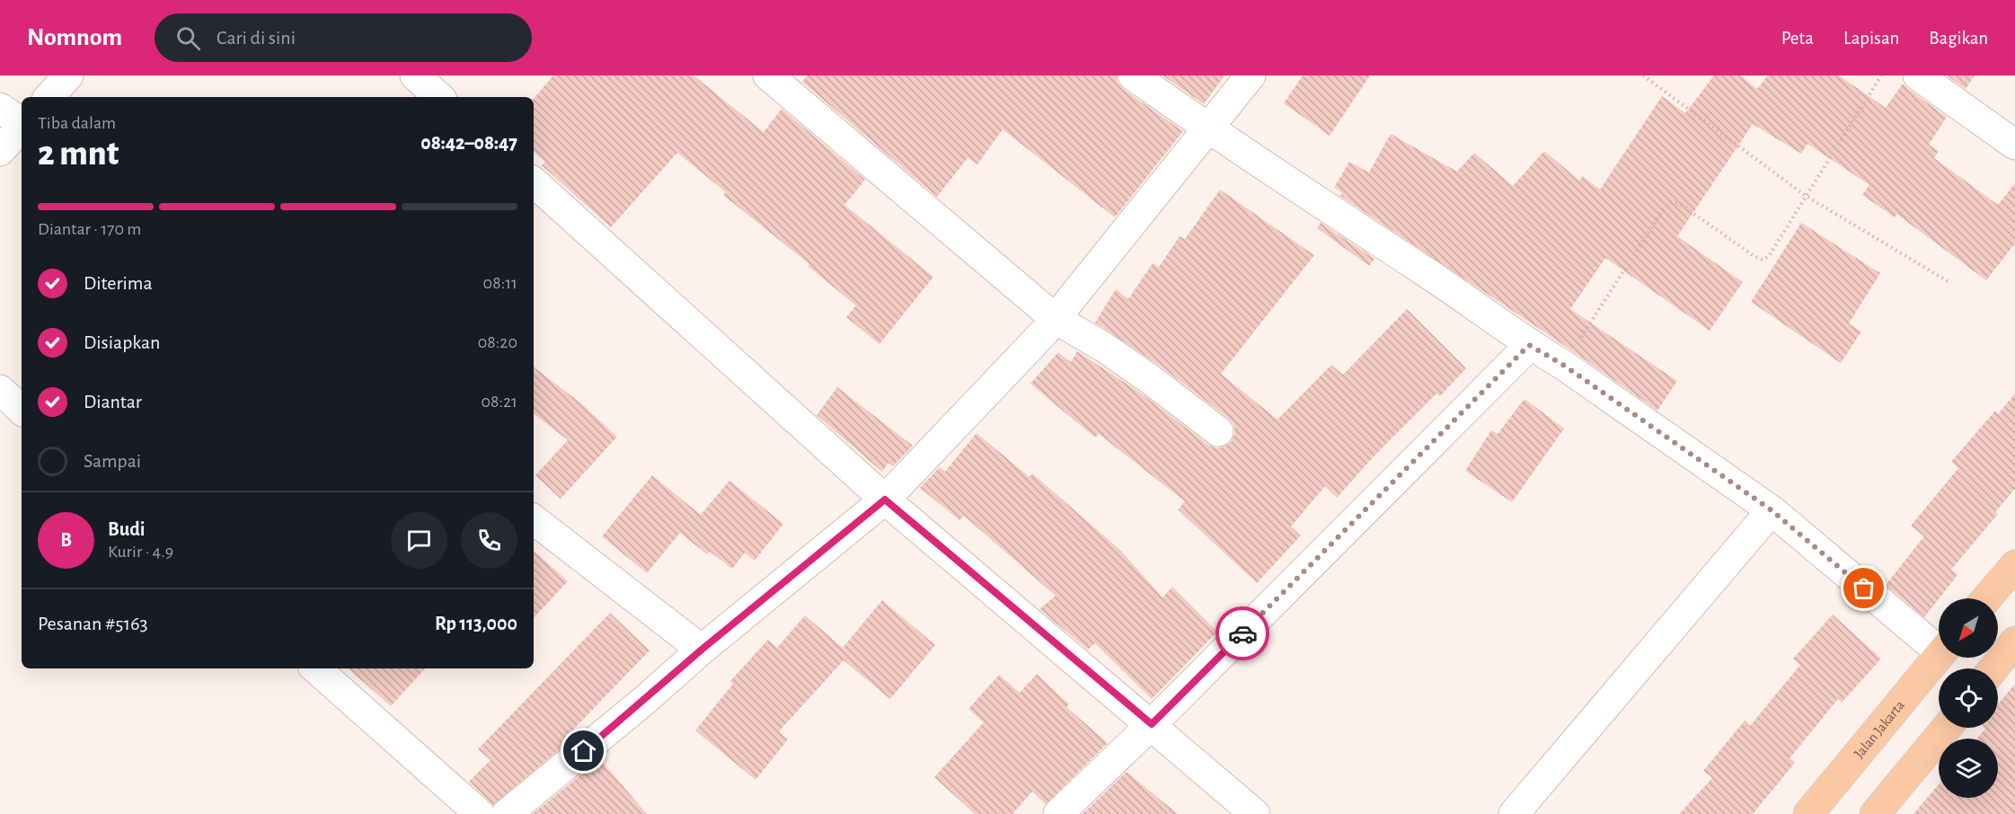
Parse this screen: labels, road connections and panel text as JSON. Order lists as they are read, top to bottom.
{
  "streets": {
    "main road": ["Jalan Jakarta"]
  },
  "north": "bottom left",
  "page": {
    "header": "Nomnom",
    "search": "Cari di sini",
    "nav": ["Peta", "Lapisan", "Bagikan"],
    "heading": ["2 mnt", "Tiba dalam", "08:42–08:47"],
    "panel": [
      "Budi",
      "Kurir · 4.9",
      "Pesanan #5163",
      "Rp 113,000"
    ],
    "bar": "Diantar · 170 m",
    "list": [
      ["Diterima", "08:11"],
      ["Disiapkan", "08:20"],
      ["Diantar", "08:21"],
      "Sampai"
    ],
    "round": "B"
  }
}
